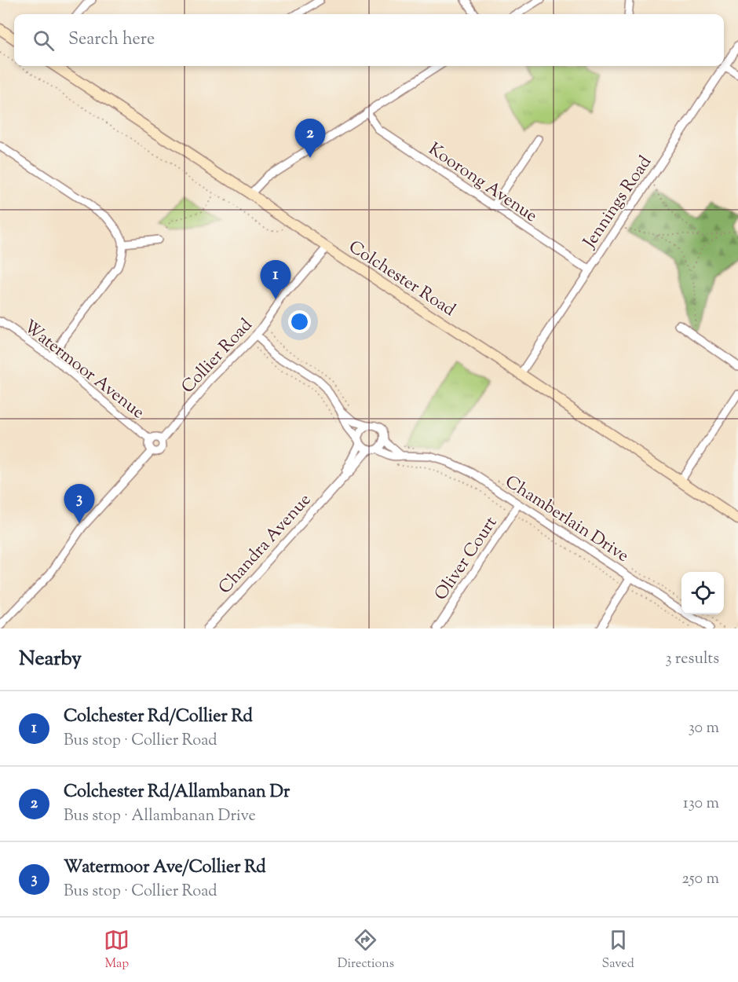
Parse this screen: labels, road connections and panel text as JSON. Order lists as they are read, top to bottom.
{
  "streets": {
    "main road": ["Colchester Road"],
    "street": [
      "Koorong Avenue",
      "Jennings Road",
      "Collier Road",
      "Watermoor Avenue",
      "Chamberlain Drive",
      "Chandra Avenue",
      "Oliver Court"
    ]
  },
  "crossings": [
    ["Koorong Avenue", "Jennings Road"],
    ["Jennings Road", "Colchester Road"],
    ["Colchester Road", "Collier Road"],
    ["Collier Road", "Watermoor Avenue"],
    ["Chamberlain Drive", "Chandra Avenue"],
    ["Chamberlain Drive", "Oliver Court"]
  ],
  "page": {
    "search": "Search here",
    "pins": ["2", "1", "3"],
    "heading": ["Nearby", "3 results"],
    "list": [
      {
        "mark": "1",
        "name": "Colchester Rd/Collier Rd",
        "note": "Bus stop · Collier Road",
        "value": "30 m"
      },
      {
        "mark": "2",
        "name": "Colchester Rd/Allambanan Dr",
        "note": "Bus stop · Allambanan Drive",
        "value": "130 m"
      },
      {
        "mark": "3",
        "name": "Watermoor Ave/Collier Rd",
        "note": "Bus stop · Collier Road",
        "value": "250 m"
      }
    ],
    "nav": ["Map", "Directions", "Saved"]
  }
}
